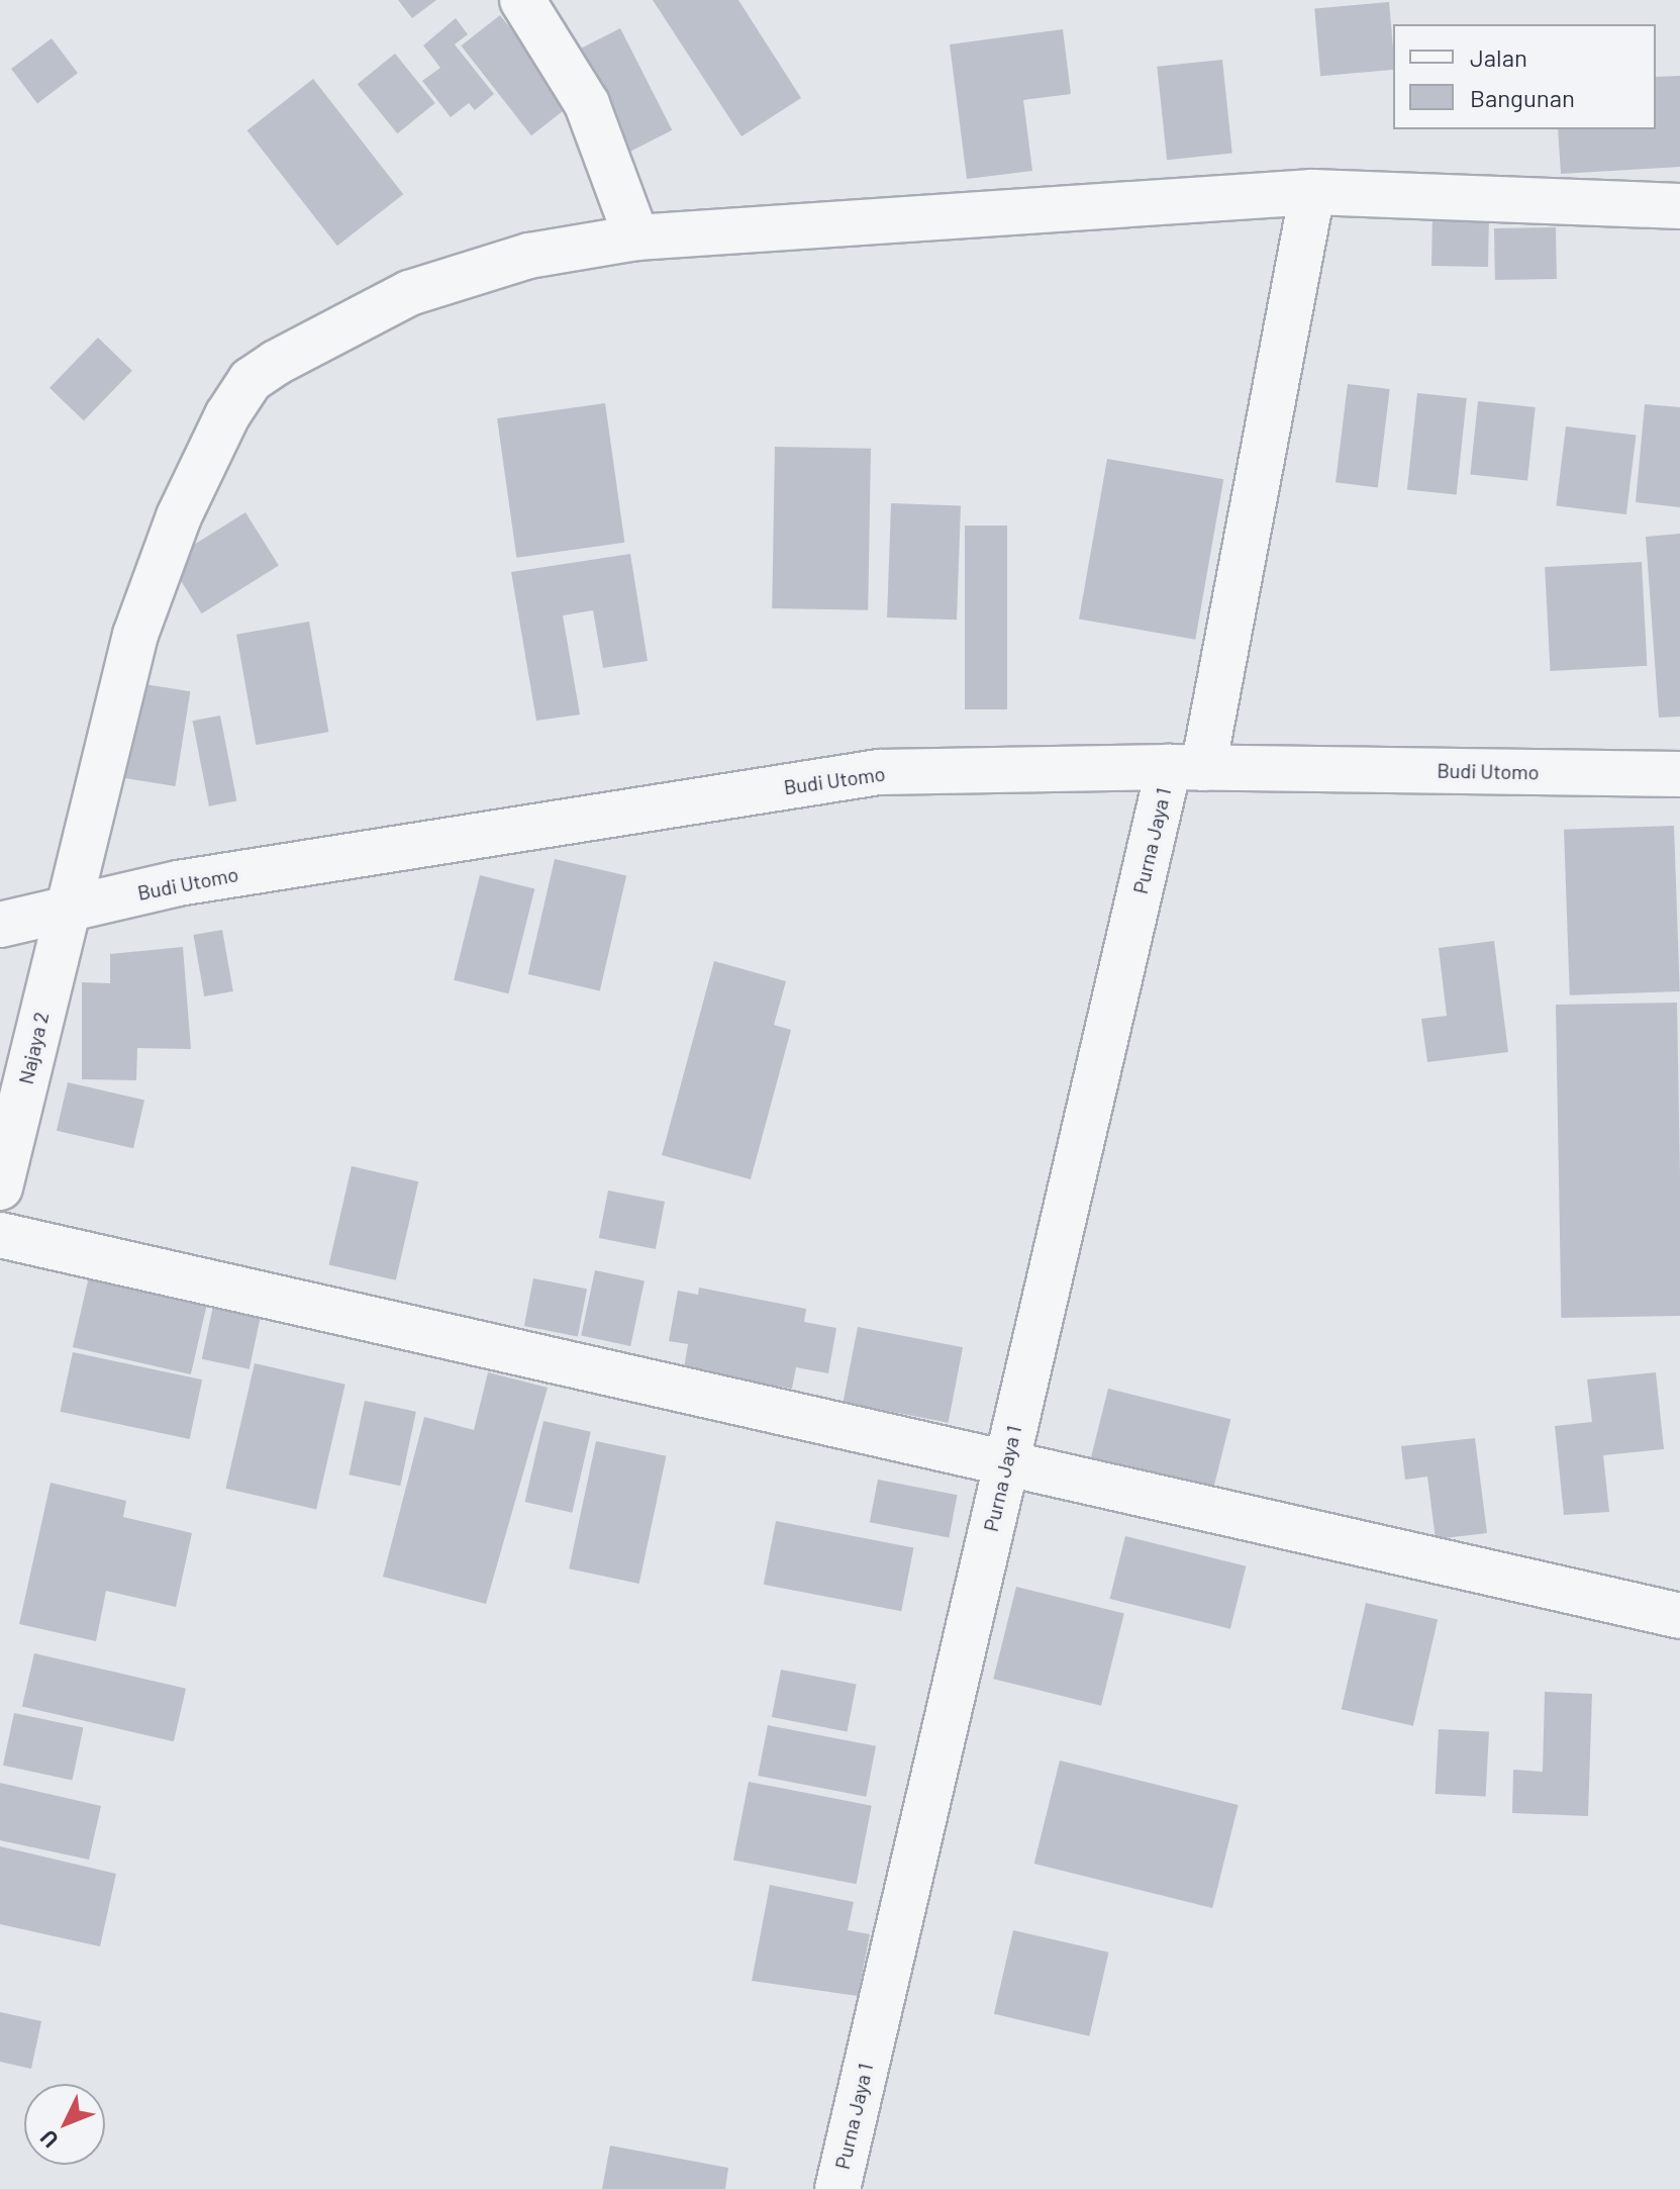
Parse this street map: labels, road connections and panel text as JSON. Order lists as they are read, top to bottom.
{
  "streets": {
    "street": ["Budi Utomo", "Purna Jaya 1", "Najaya 2"]
  },
  "crossings": [
    ["Budi Utomo", "Purna Jaya 1"],
    ["Budi Utomo", "Najaya 2"],
    ["Purna Jaya 1", "Najaya 2"]
  ],
  "legend": ["Jalan", "Bangunan"],
  "north": "bottom left"
}
